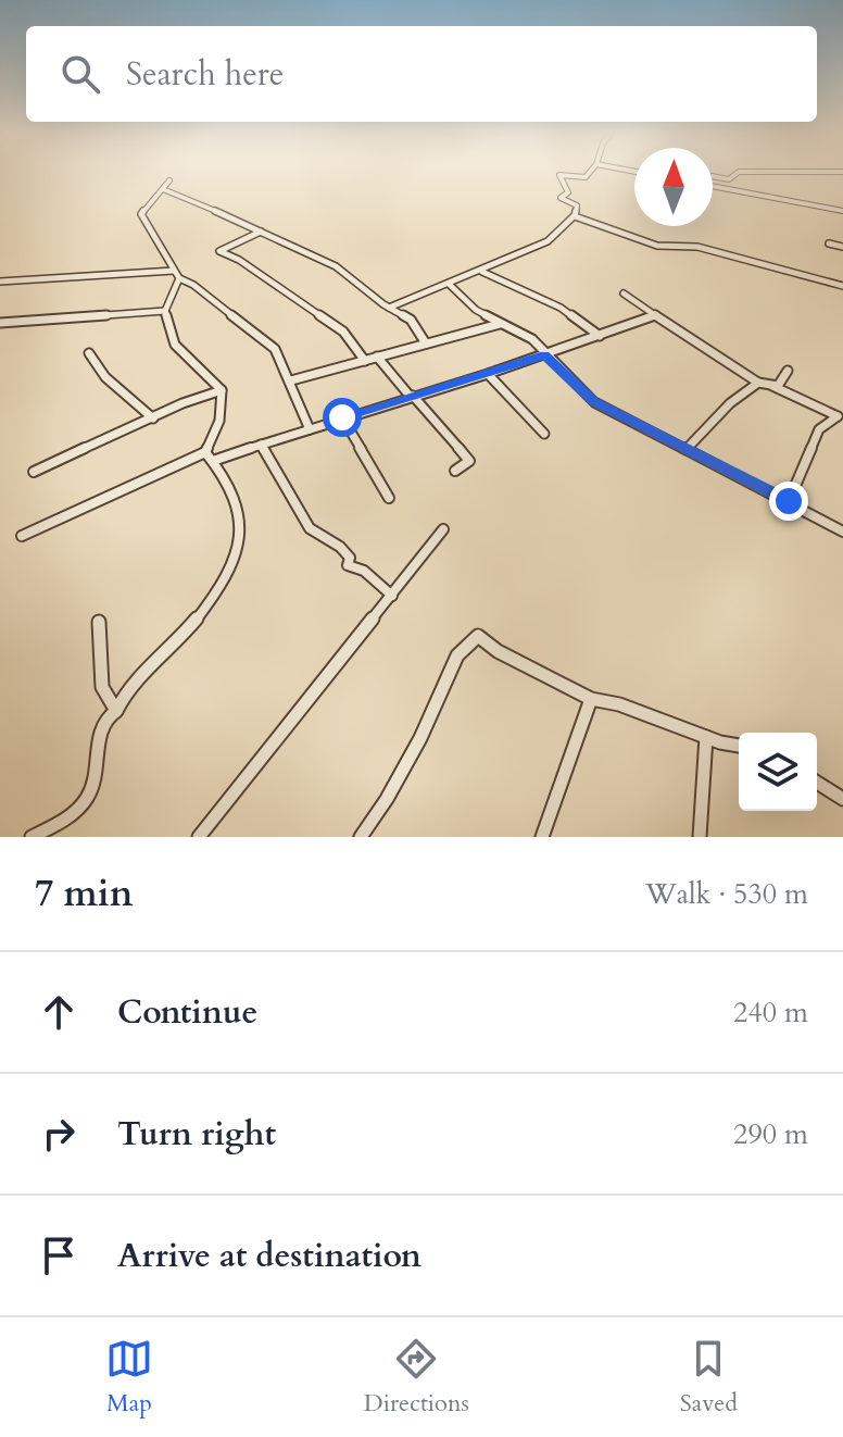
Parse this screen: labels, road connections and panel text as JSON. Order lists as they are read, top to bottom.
{
  "north": "top",
  "page": {
    "search": "Search here",
    "heading": ["7 min", "Walk · 530 m"],
    "list": [
      ["Continue", "240 m"],
      ["Turn right", "290 m"],
      "Arrive at destination"
    ],
    "nav": ["Map", "Directions", "Saved"]
  }
}
